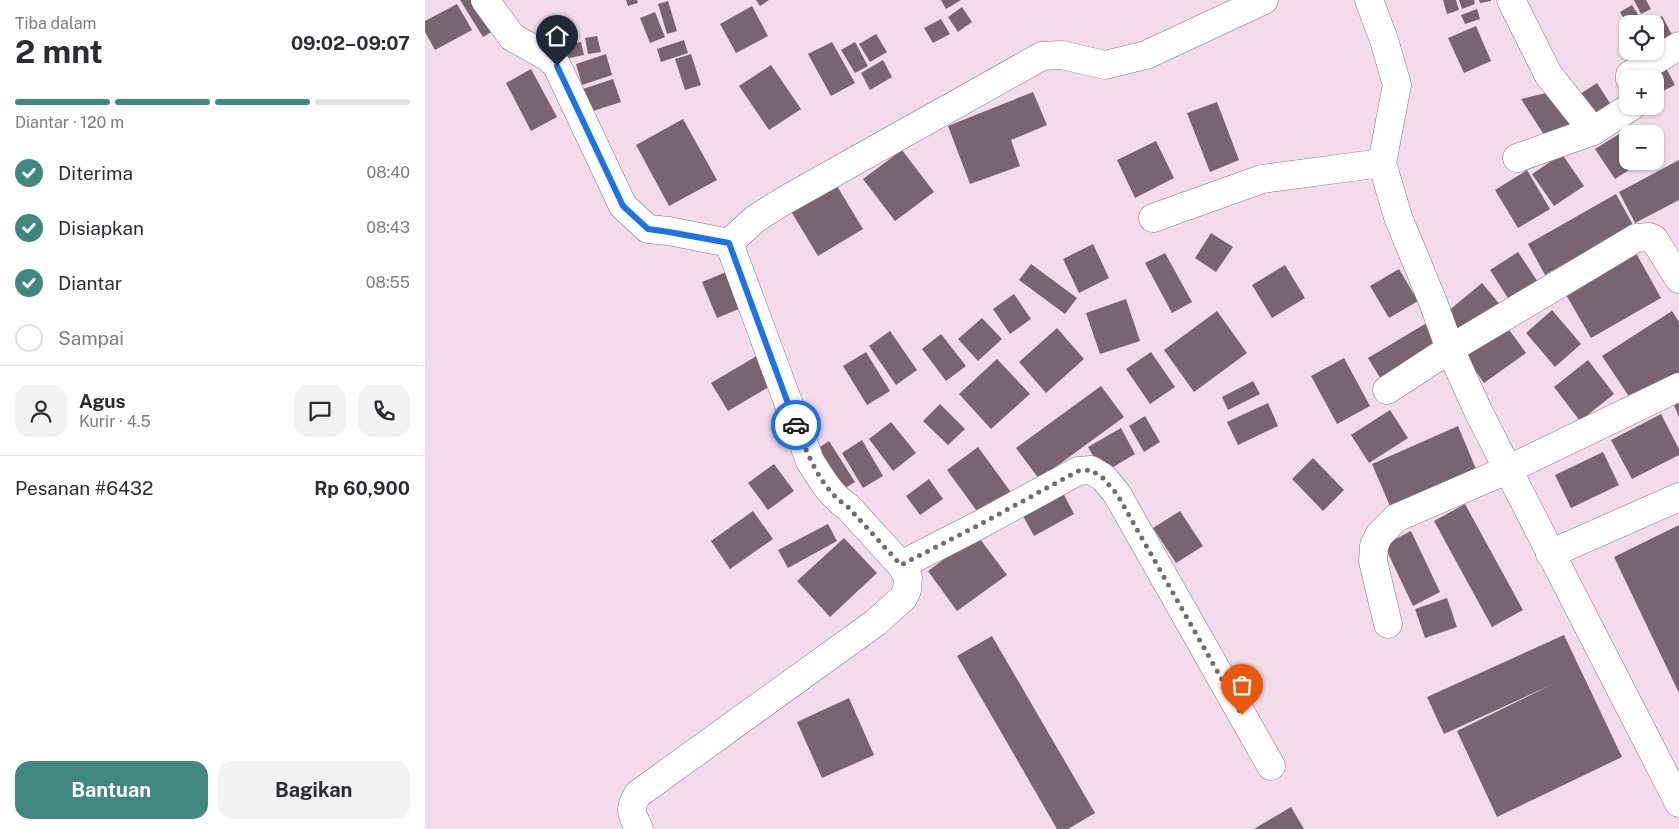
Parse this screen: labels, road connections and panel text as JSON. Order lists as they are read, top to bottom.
{
  "page": {
    "heading": ["2 mnt", "Tiba dalam", "09:02–09:07"],
    "panel": [
      "Agus",
      "Kurir · 4.5",
      "Pesanan #6432",
      "Rp 60,900"
    ],
    "map_buttons": ["+", "−"],
    "bar": "Diantar · 120 m",
    "list": [
      ["Diterima", "08:40"],
      ["Disiapkan", "08:43"],
      ["Diantar", "08:55"],
      "Sampai"
    ],
    "buttons": ["Bantuan", "Bagikan"]
  }
}
